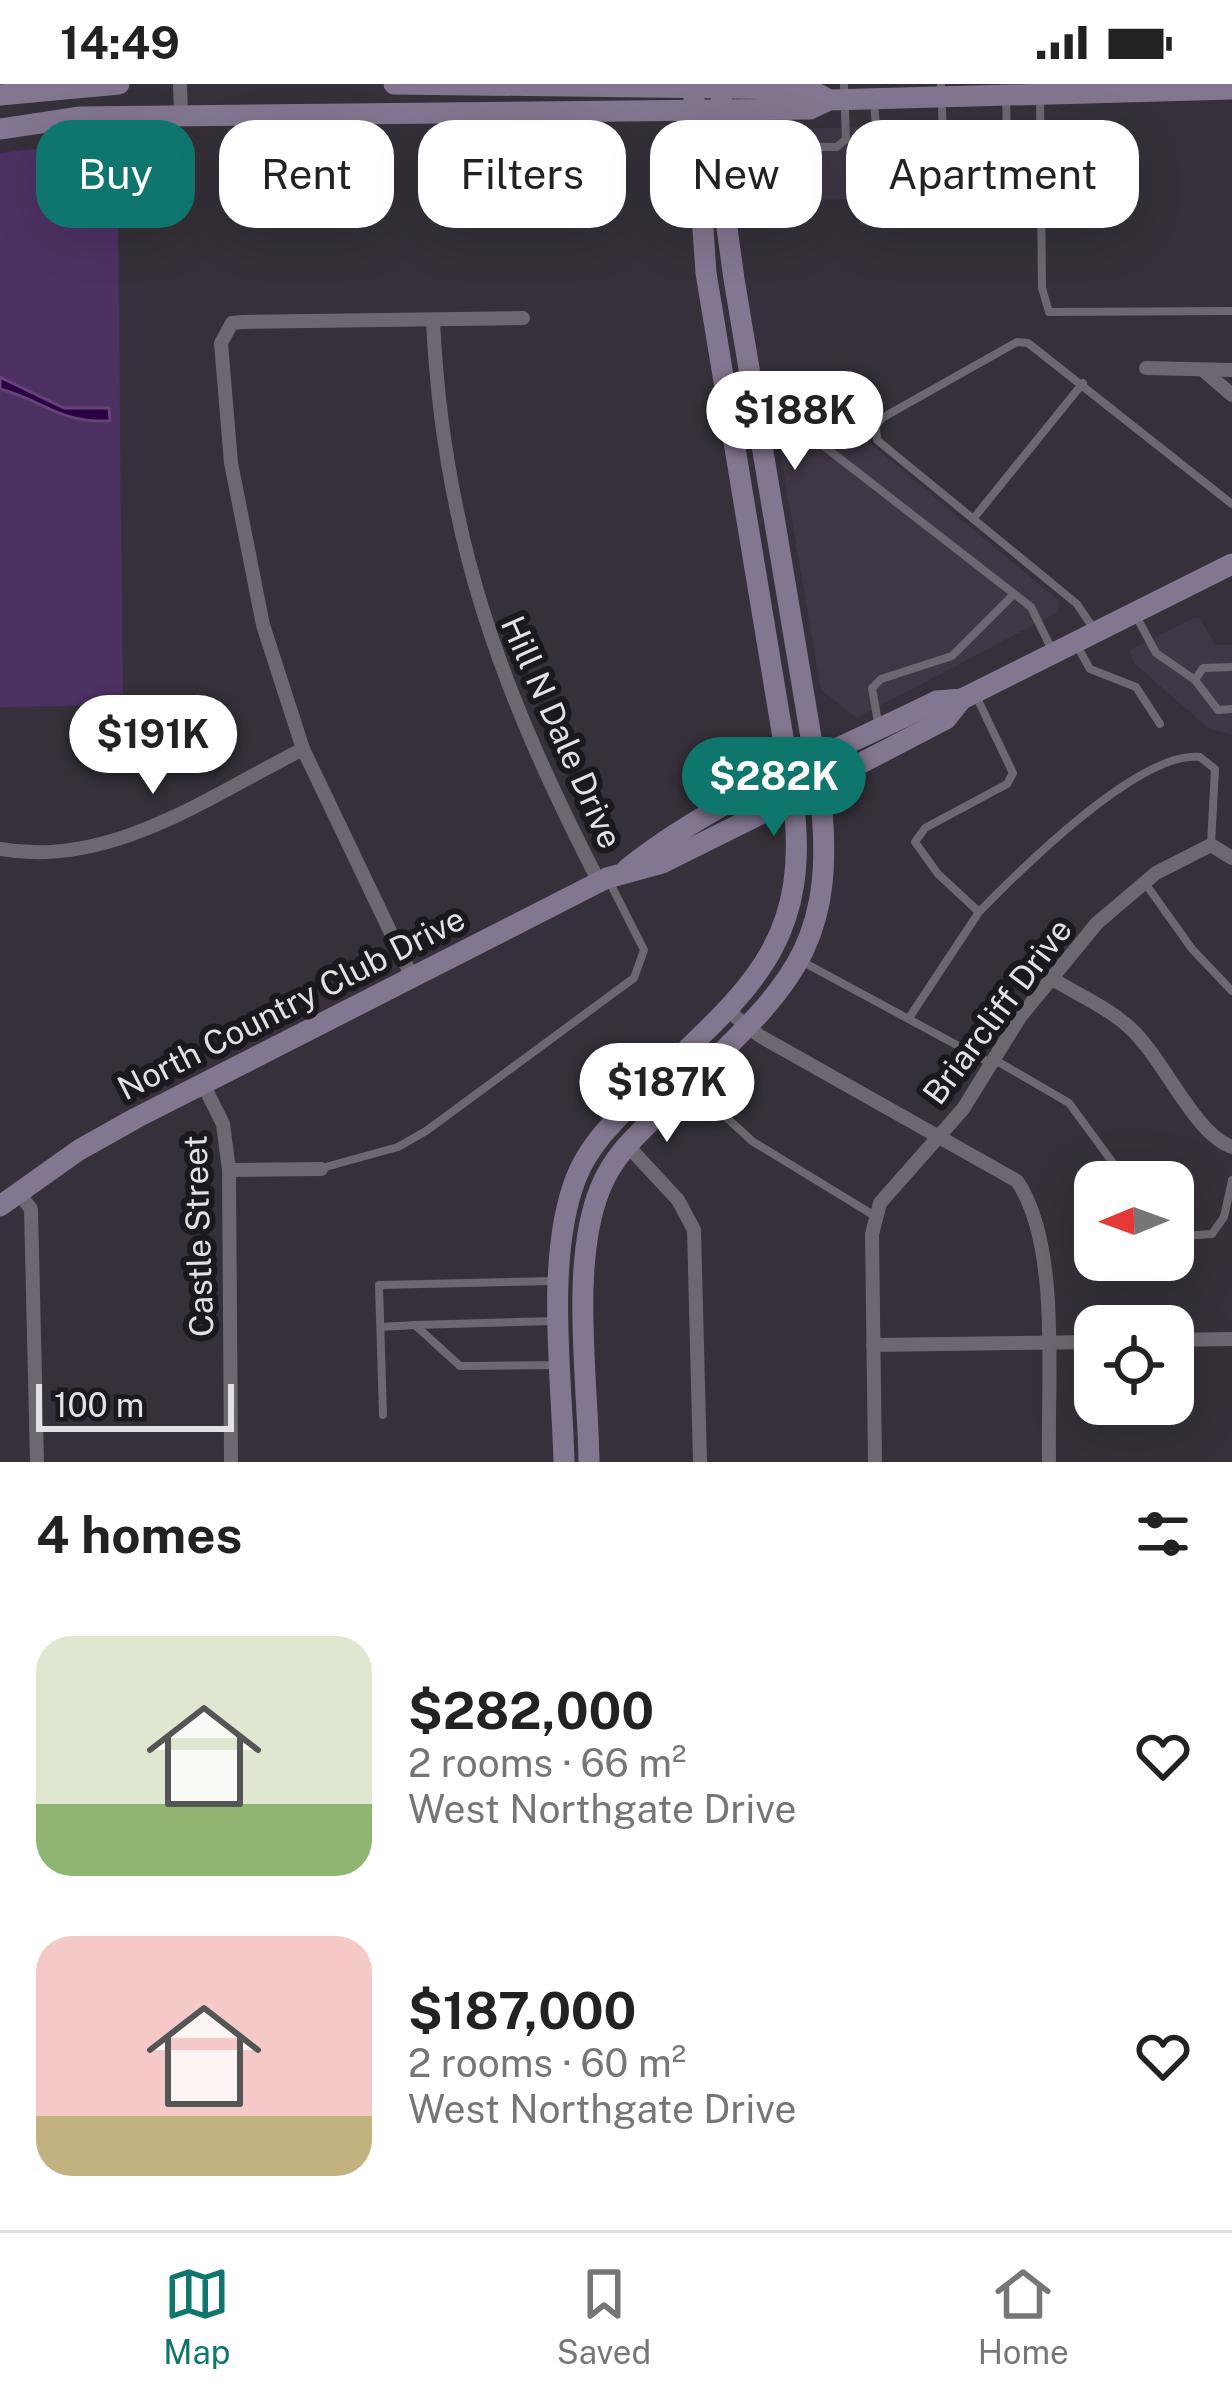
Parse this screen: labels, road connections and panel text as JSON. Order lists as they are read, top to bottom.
{
  "streets": {
    "main road": ["North Country Club Drive"],
    "street": ["Hill N Dale Drive", "Briarcliff Drive", "Castle Street"]
  },
  "crossings": [
    ["Hill N Dale Drive", "North Country Club Drive"],
    ["North Country Club Drive", "Castle Street"]
  ],
  "scale_bar": "100 m",
  "north": "left",
  "page": {
    "status": "14:49",
    "chip": [
      "Buy",
      "Rent",
      "Filters",
      "New",
      "Apartment"
    ],
    "price": [
      "$188K",
      "$191K",
      "$282K",
      "$187K"
    ],
    "scale": "100 m",
    "heading": "4 homes",
    "list": [
      {
        "name": "$282,000",
        "note": "2 rooms · 66 m² · West Northgate Drive"
      },
      {
        "name": "$187,000",
        "note": "2 rooms · 60 m² · West Northgate Drive"
      }
    ],
    "tabs": ["Map", "Saved", "Home"]
  }
}
